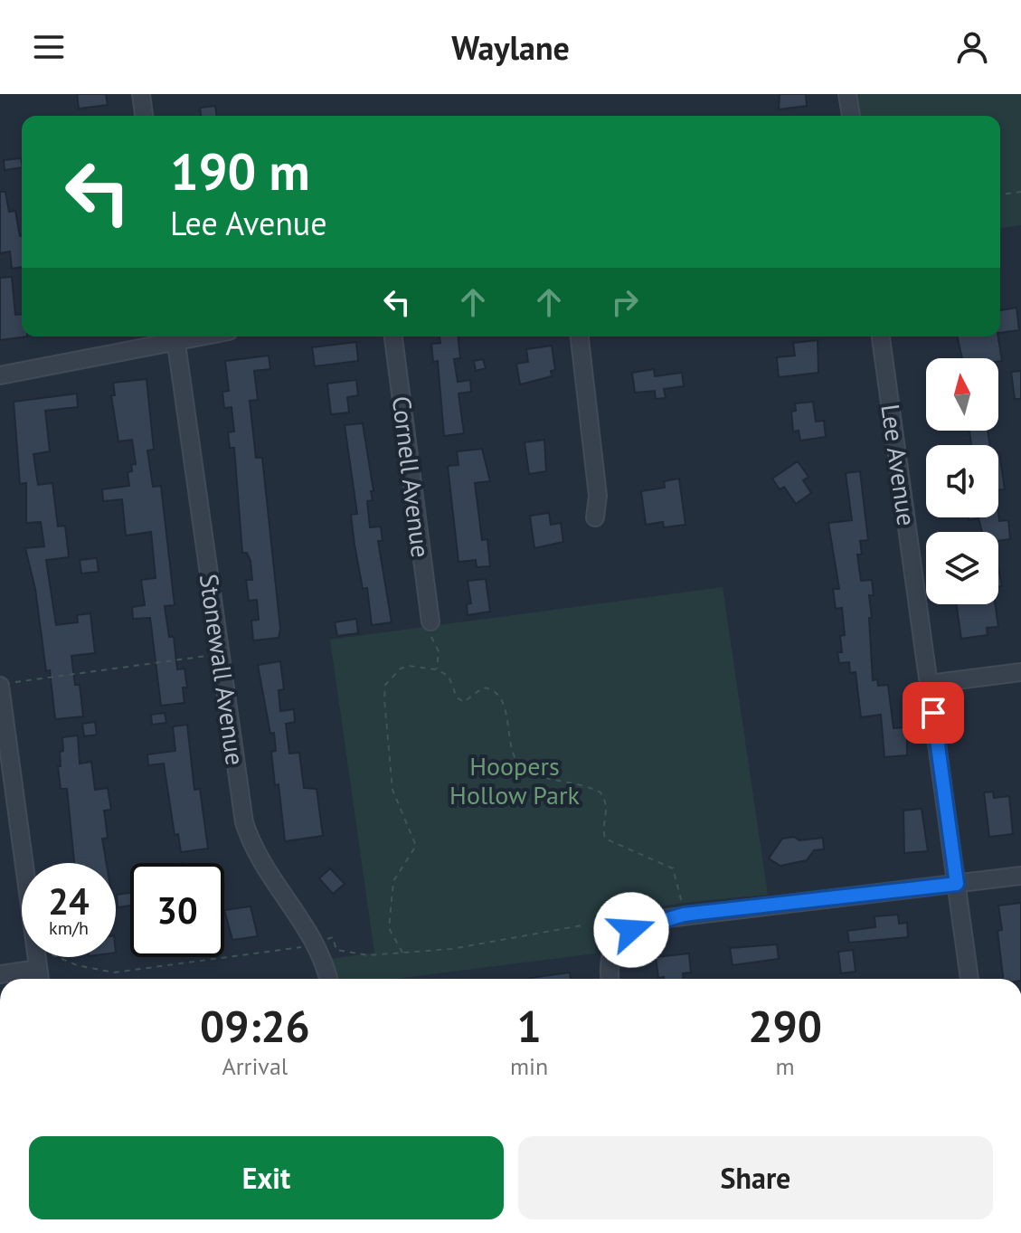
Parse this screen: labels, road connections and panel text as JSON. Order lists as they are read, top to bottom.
{
  "streets": {
    "street": ["Lee Avenue", "Cornell Avenue", "Stonewall Avenue"]
  },
  "parks": ["Hoopers Hollow Park"],
  "north": "top",
  "page": {
    "header": "Waylane",
    "turn": ["190 m", "Lee Avenue"],
    "speed": "24 km/h",
    "limit": "30",
    "eta": [
      "09:26",
      "Arrival",
      "1",
      "min",
      "290",
      "m"
    ],
    "buttons": ["Exit", "Share"]
  }
}
